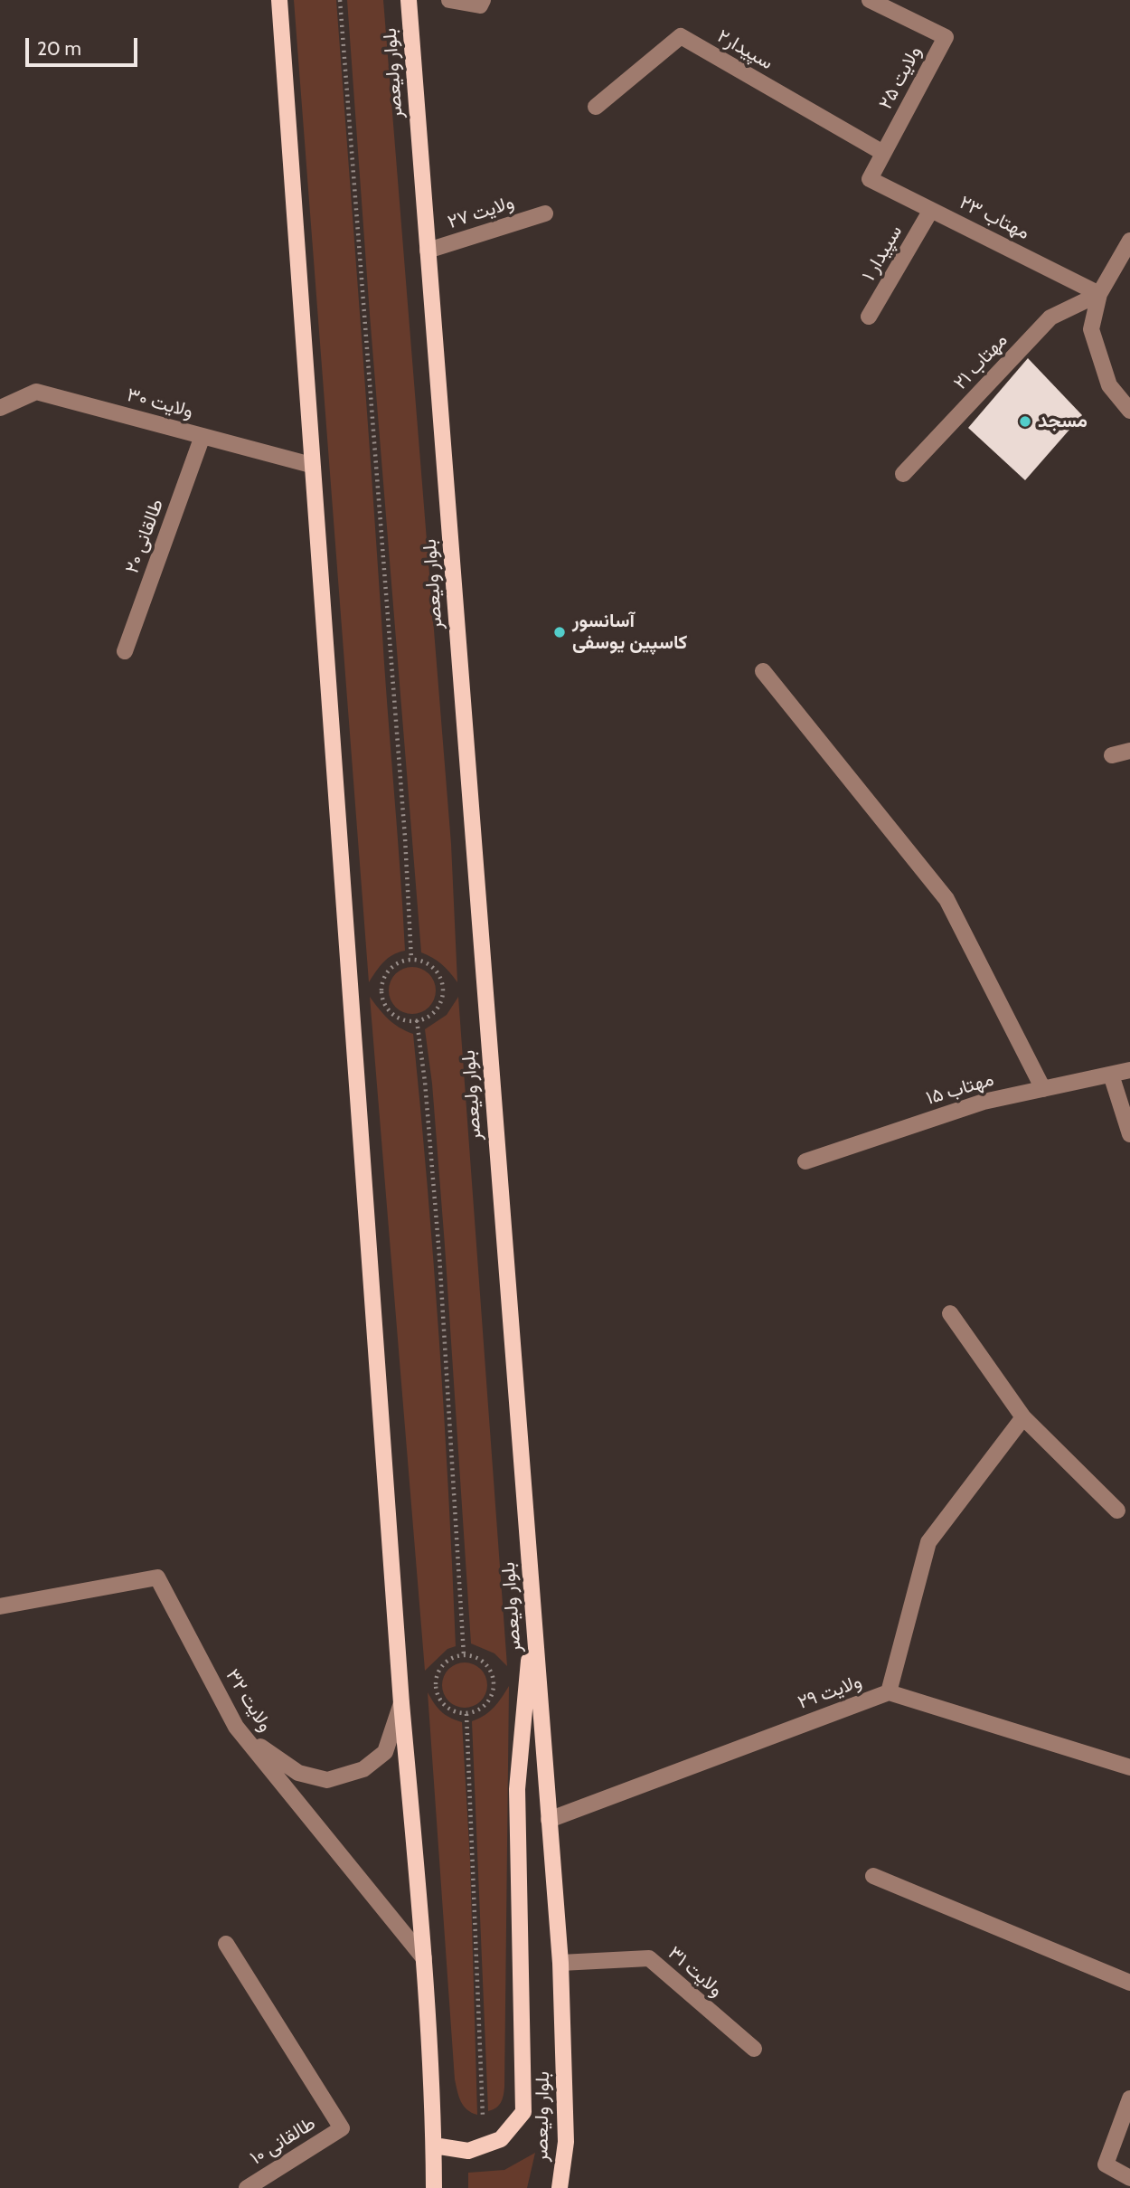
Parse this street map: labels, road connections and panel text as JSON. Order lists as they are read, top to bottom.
{
  "streets": {
    "main road": ["بلوار ولیعصر"],
    "street": [
      "سپیدار۲",
      "ولایت ۲۵",
      "ولایت ٢٧",
      "مهتاب ۲٣",
      "سپیدار ۱",
      "مهتاب ٢١",
      "ولایت ۳۰",
      "طالقانی ۲۰",
      "مهتاب ۱۵",
      "ولایت ٢٩",
      "ولایت ۳۲",
      "ولایت ۳۱",
      "طالقانی ۱۰"
    ]
  },
  "crossings": [
    ["سپیدار۲", "ولایت ۲۵"],
    ["بلوار ولیعصر", "ولایت ٢٧"],
    ["بلوار ولیعصر", "ولایت ٢٩"],
    ["بلوار ولیعصر", "ولایت ۳۱"],
    ["ولایت ۲۵", "مهتاب ۲٣"],
    ["مهتاب ۲٣", "سپیدار ۱"],
    ["مهتاب ۲٣", "مهتاب ٢١"],
    ["ولایت ۳۰", "طالقانی ۲۰"]
  ],
  "places": ["مسجد", "آسانسور کاسپین یوسفی"],
  "scale_bar": "20 m"
}
